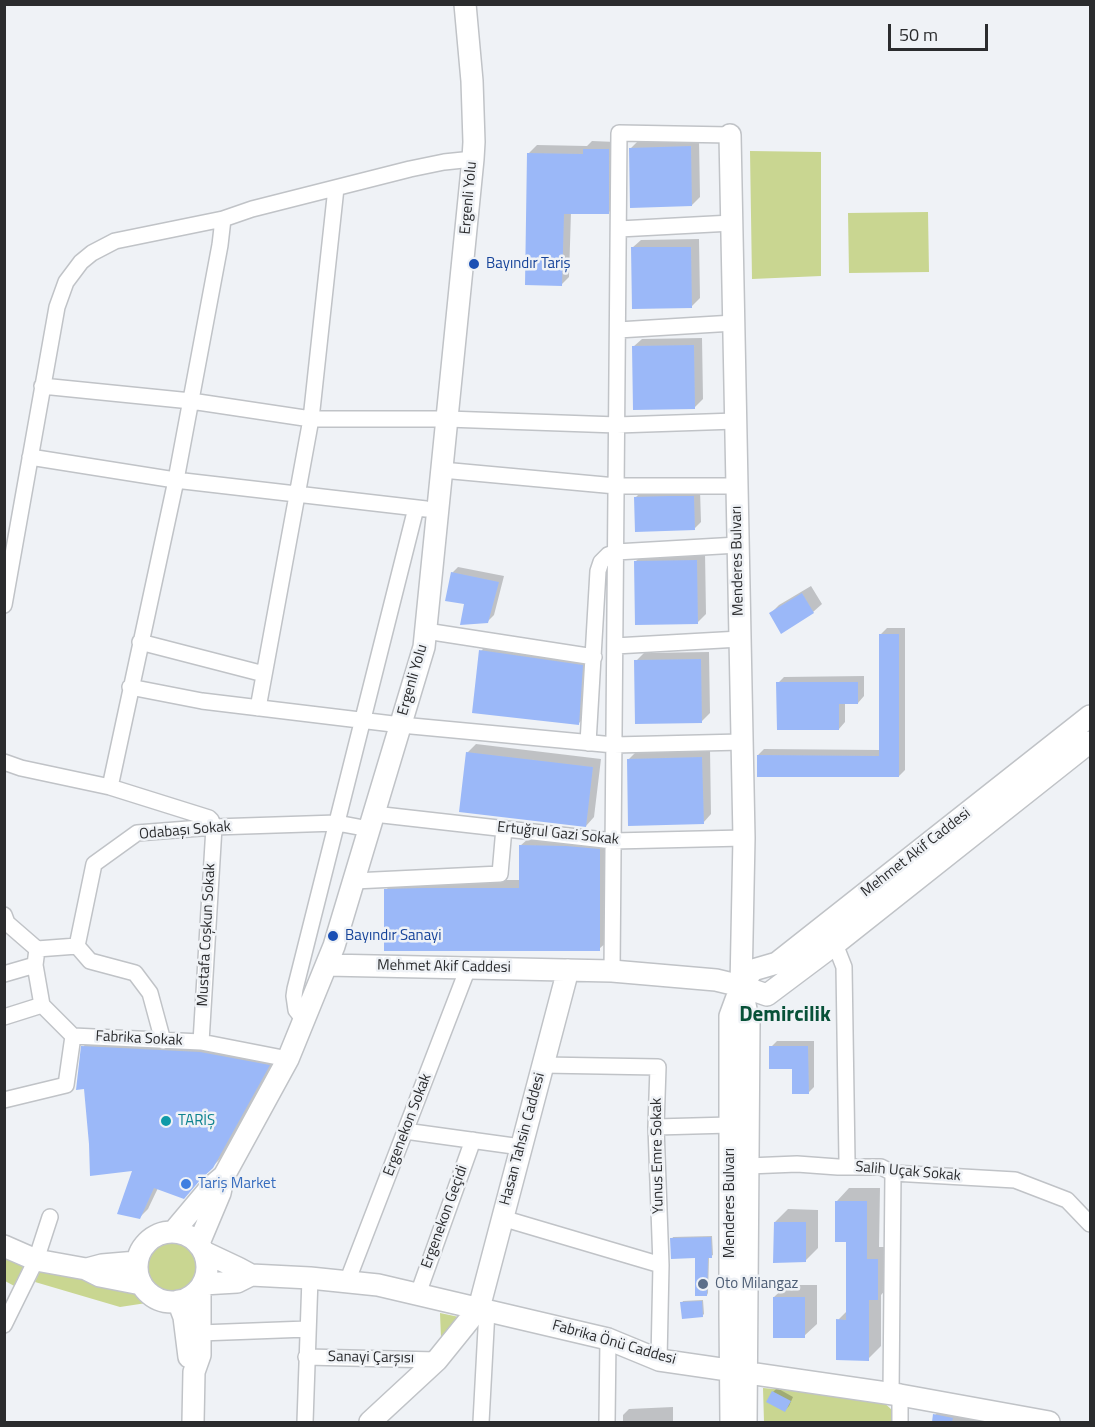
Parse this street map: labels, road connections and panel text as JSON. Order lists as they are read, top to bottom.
{
  "streets": {
    "street": [
      "Ergenli Yolu",
      "Menderes Bulvarı",
      "Odabaşı Sokak",
      "Ertuğrul Gazi Sokak",
      "Mehmet Akif Caddesi",
      "Mustafa Coşkun Sokak",
      "Fabrika Sokak",
      "Ergenekon Sokak",
      "Hasan Tahsin Caddesi",
      "Yunus Emre Sokak",
      "Salih Uçak Sokak",
      "Ergenekon Geçidi",
      "Fabrika Önü Caddesi",
      "Sanayi Çarşısı"
    ]
  },
  "crossings": [
    ["Ergenli Yolu", "Odabaşı Sokak"],
    ["Ergenli Yolu", "Ertuğrul Gazi Sokak"],
    ["Ergenli Yolu", "Mehmet Akif Caddesi"],
    ["Ergenli Yolu", "Fabrika Sokak"],
    ["Ergenli Yolu", "Fabrika Önü Caddesi"],
    ["Menderes Bulvarı", "Ertuğrul Gazi Sokak"],
    ["Menderes Bulvarı", "Mehmet Akif Caddesi"],
    ["Menderes Bulvarı", "Salih Uçak Sokak"],
    ["Menderes Bulvarı", "Fabrika Önü Caddesi"],
    ["Odabaşı Sokak", "Ertuğrul Gazi Sokak"],
    ["Odabaşı Sokak", "Mustafa Coşkun Sokak"],
    ["Mehmet Akif Caddesi", "Ergenekon Sokak"],
    ["Mehmet Akif Caddesi", "Hasan Tahsin Caddesi"],
    ["Mustafa Coşkun Sokak", "Fabrika Sokak"],
    ["Ergenekon Sokak", "Fabrika Önü Caddesi"],
    ["Hasan Tahsin Caddesi", "Yunus Emre Sokak"],
    ["Hasan Tahsin Caddesi", "Fabrika Önü Caddesi"],
    ["Yunus Emre Sokak", "Fabrika Önü Caddesi"],
    ["Ergenekon Geçidi", "Fabrika Önü Caddesi"],
    ["Fabrika Önü Caddesi", "Sanayi Çarşısı"]
  ],
  "districts": ["Demircilik"],
  "places": [
    "Bayındır Tariş",
    "Bayındır Sanayi",
    "TARİŞ",
    "Tariş Market",
    "Oto Milangaz"
  ],
  "scale_bar": "50 m"
}
